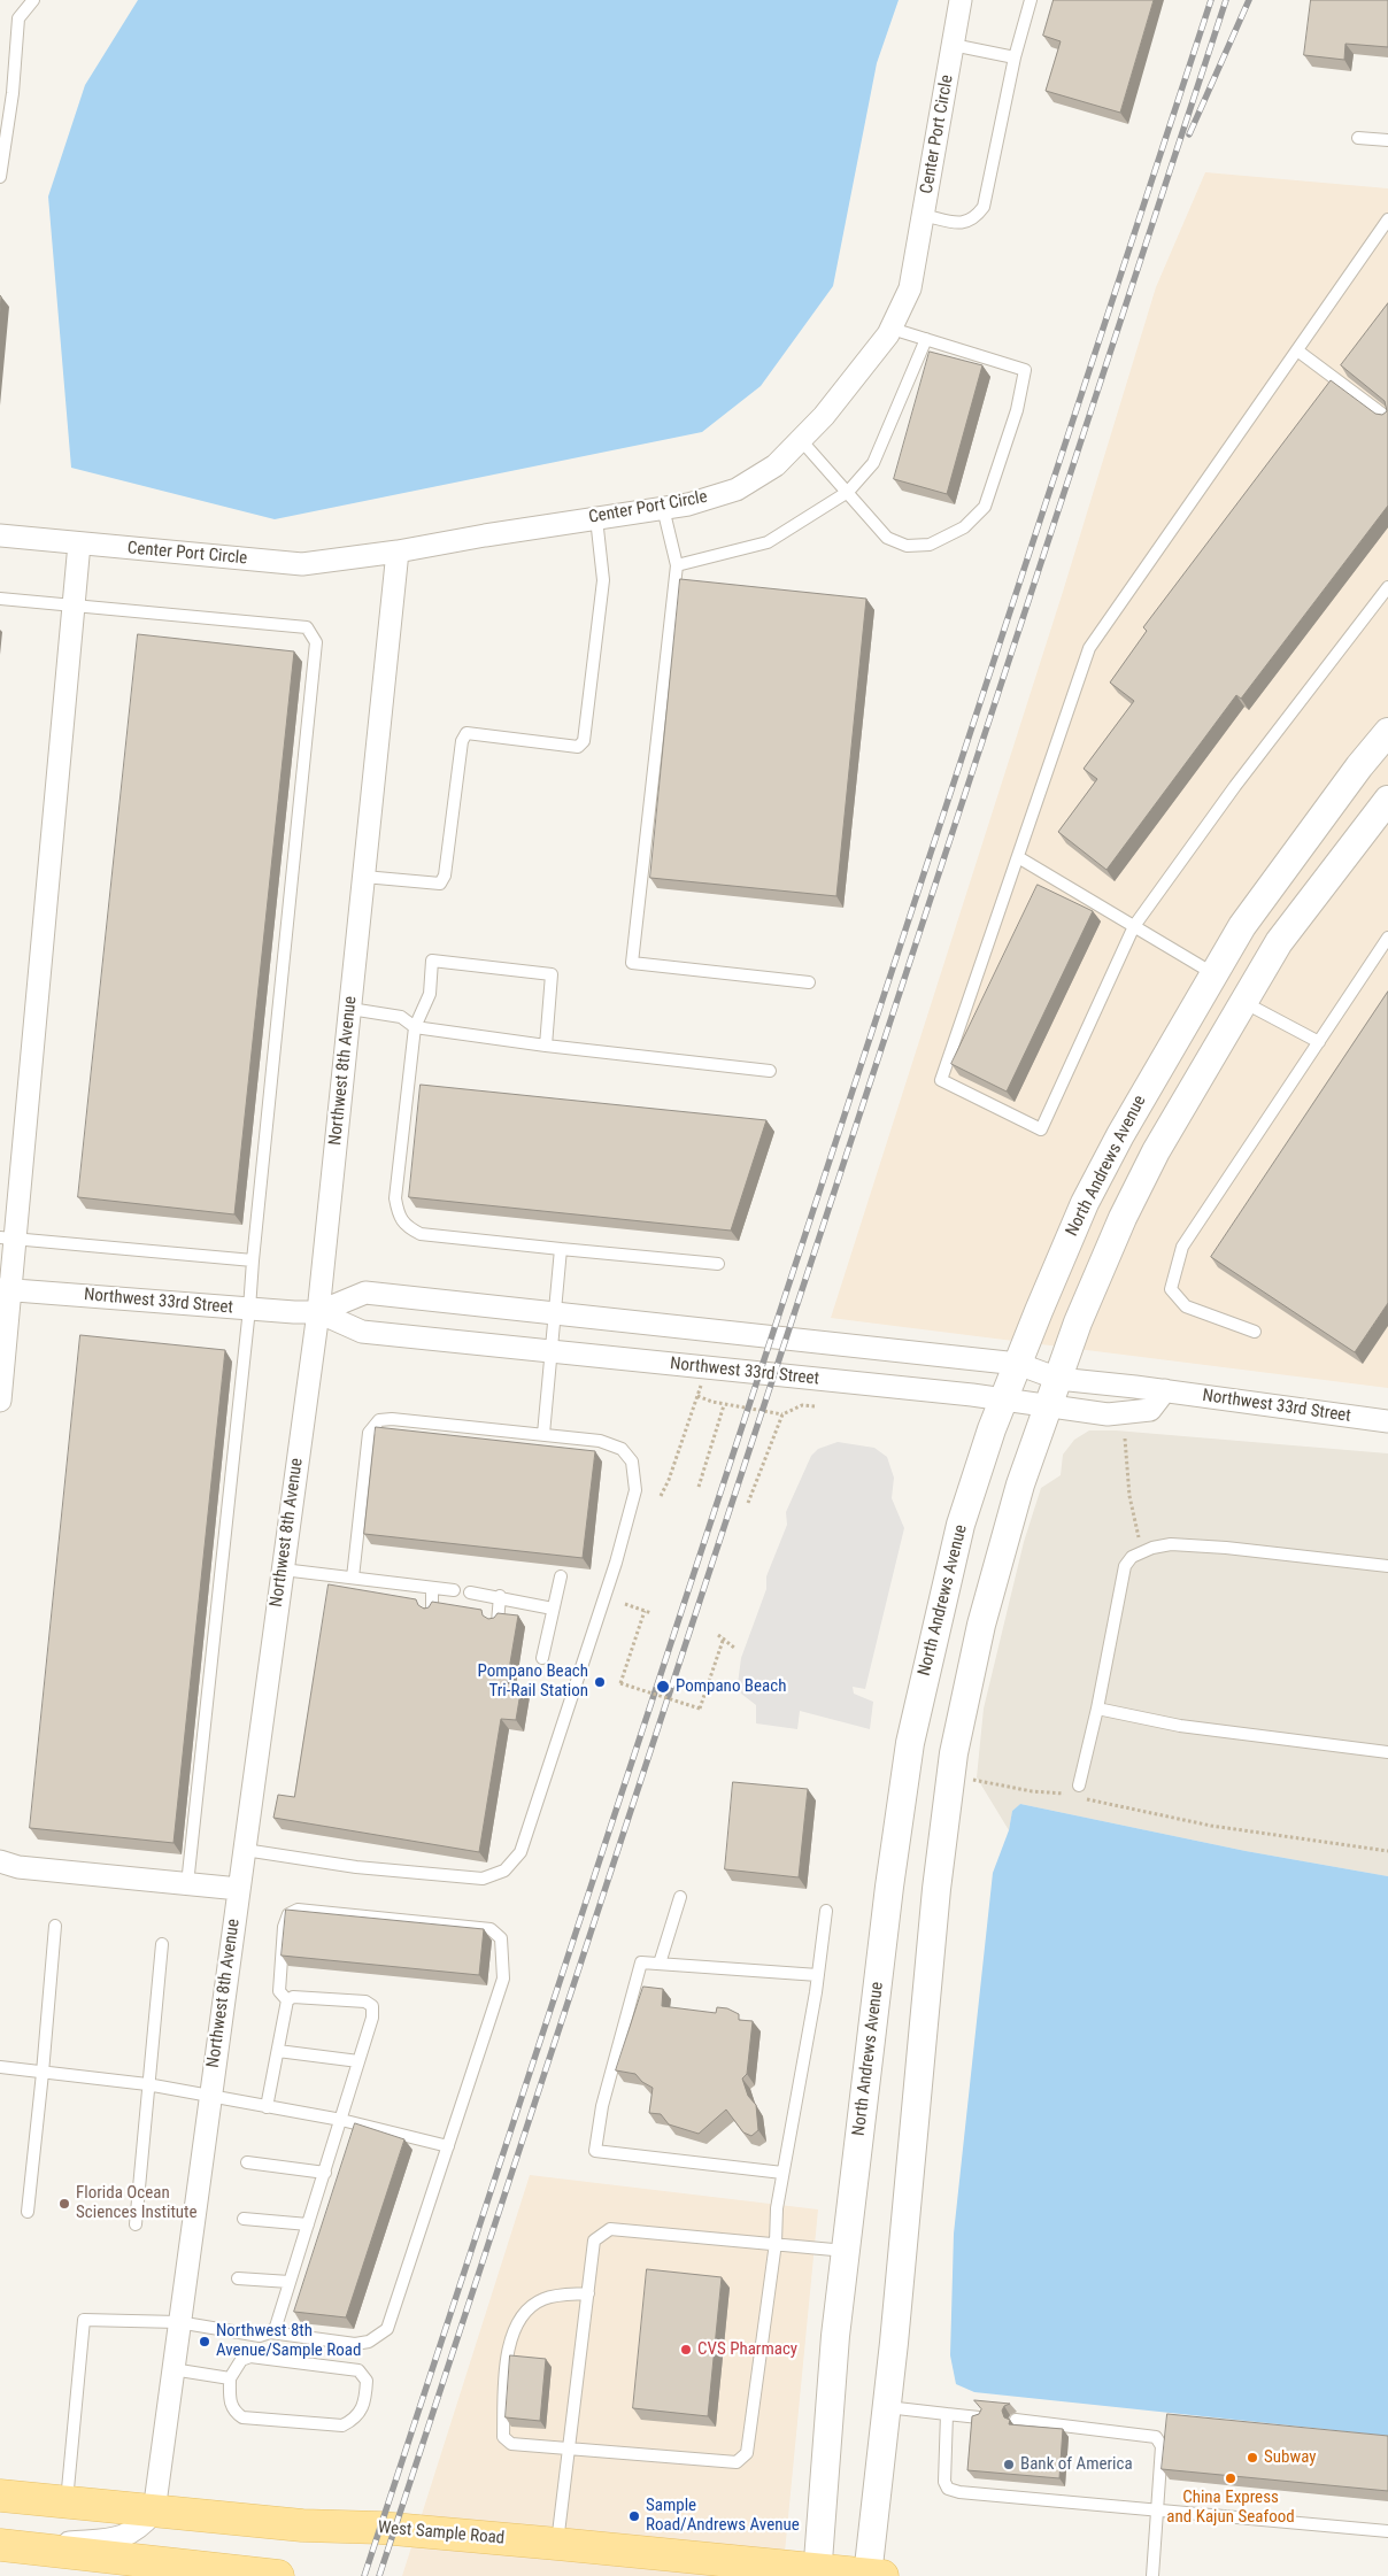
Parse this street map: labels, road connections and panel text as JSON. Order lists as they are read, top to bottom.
{
  "streets": {
    "main road": ["West Sample Road"],
    "street": [
      "Center Port Circle",
      "Northwest 8th Avenue",
      "North Andrews Avenue",
      "Northwest 33rd Street"
    ]
  },
  "crossings": [
    ["Center Port Circle", "Northwest 8th Avenue"],
    ["Northwest 8th Avenue", "Northwest 33rd Street"],
    ["Northwest 8th Avenue", "West Sample Road"],
    ["North Andrews Avenue", "Northwest 33rd Street"],
    ["North Andrews Avenue", "West Sample Road"]
  ],
  "places": [
    "Pompano Beach Tri-Rail Station",
    "Pompano Beach",
    "Florida Ocean Sciences Institute",
    "Northwest 8th Avenue/Sample Road",
    "CVS Pharmacy",
    "Subway",
    "Bank of America",
    "China Express and Kajun Seafood",
    "Sample Road/Andrews Avenue"
  ]
}
